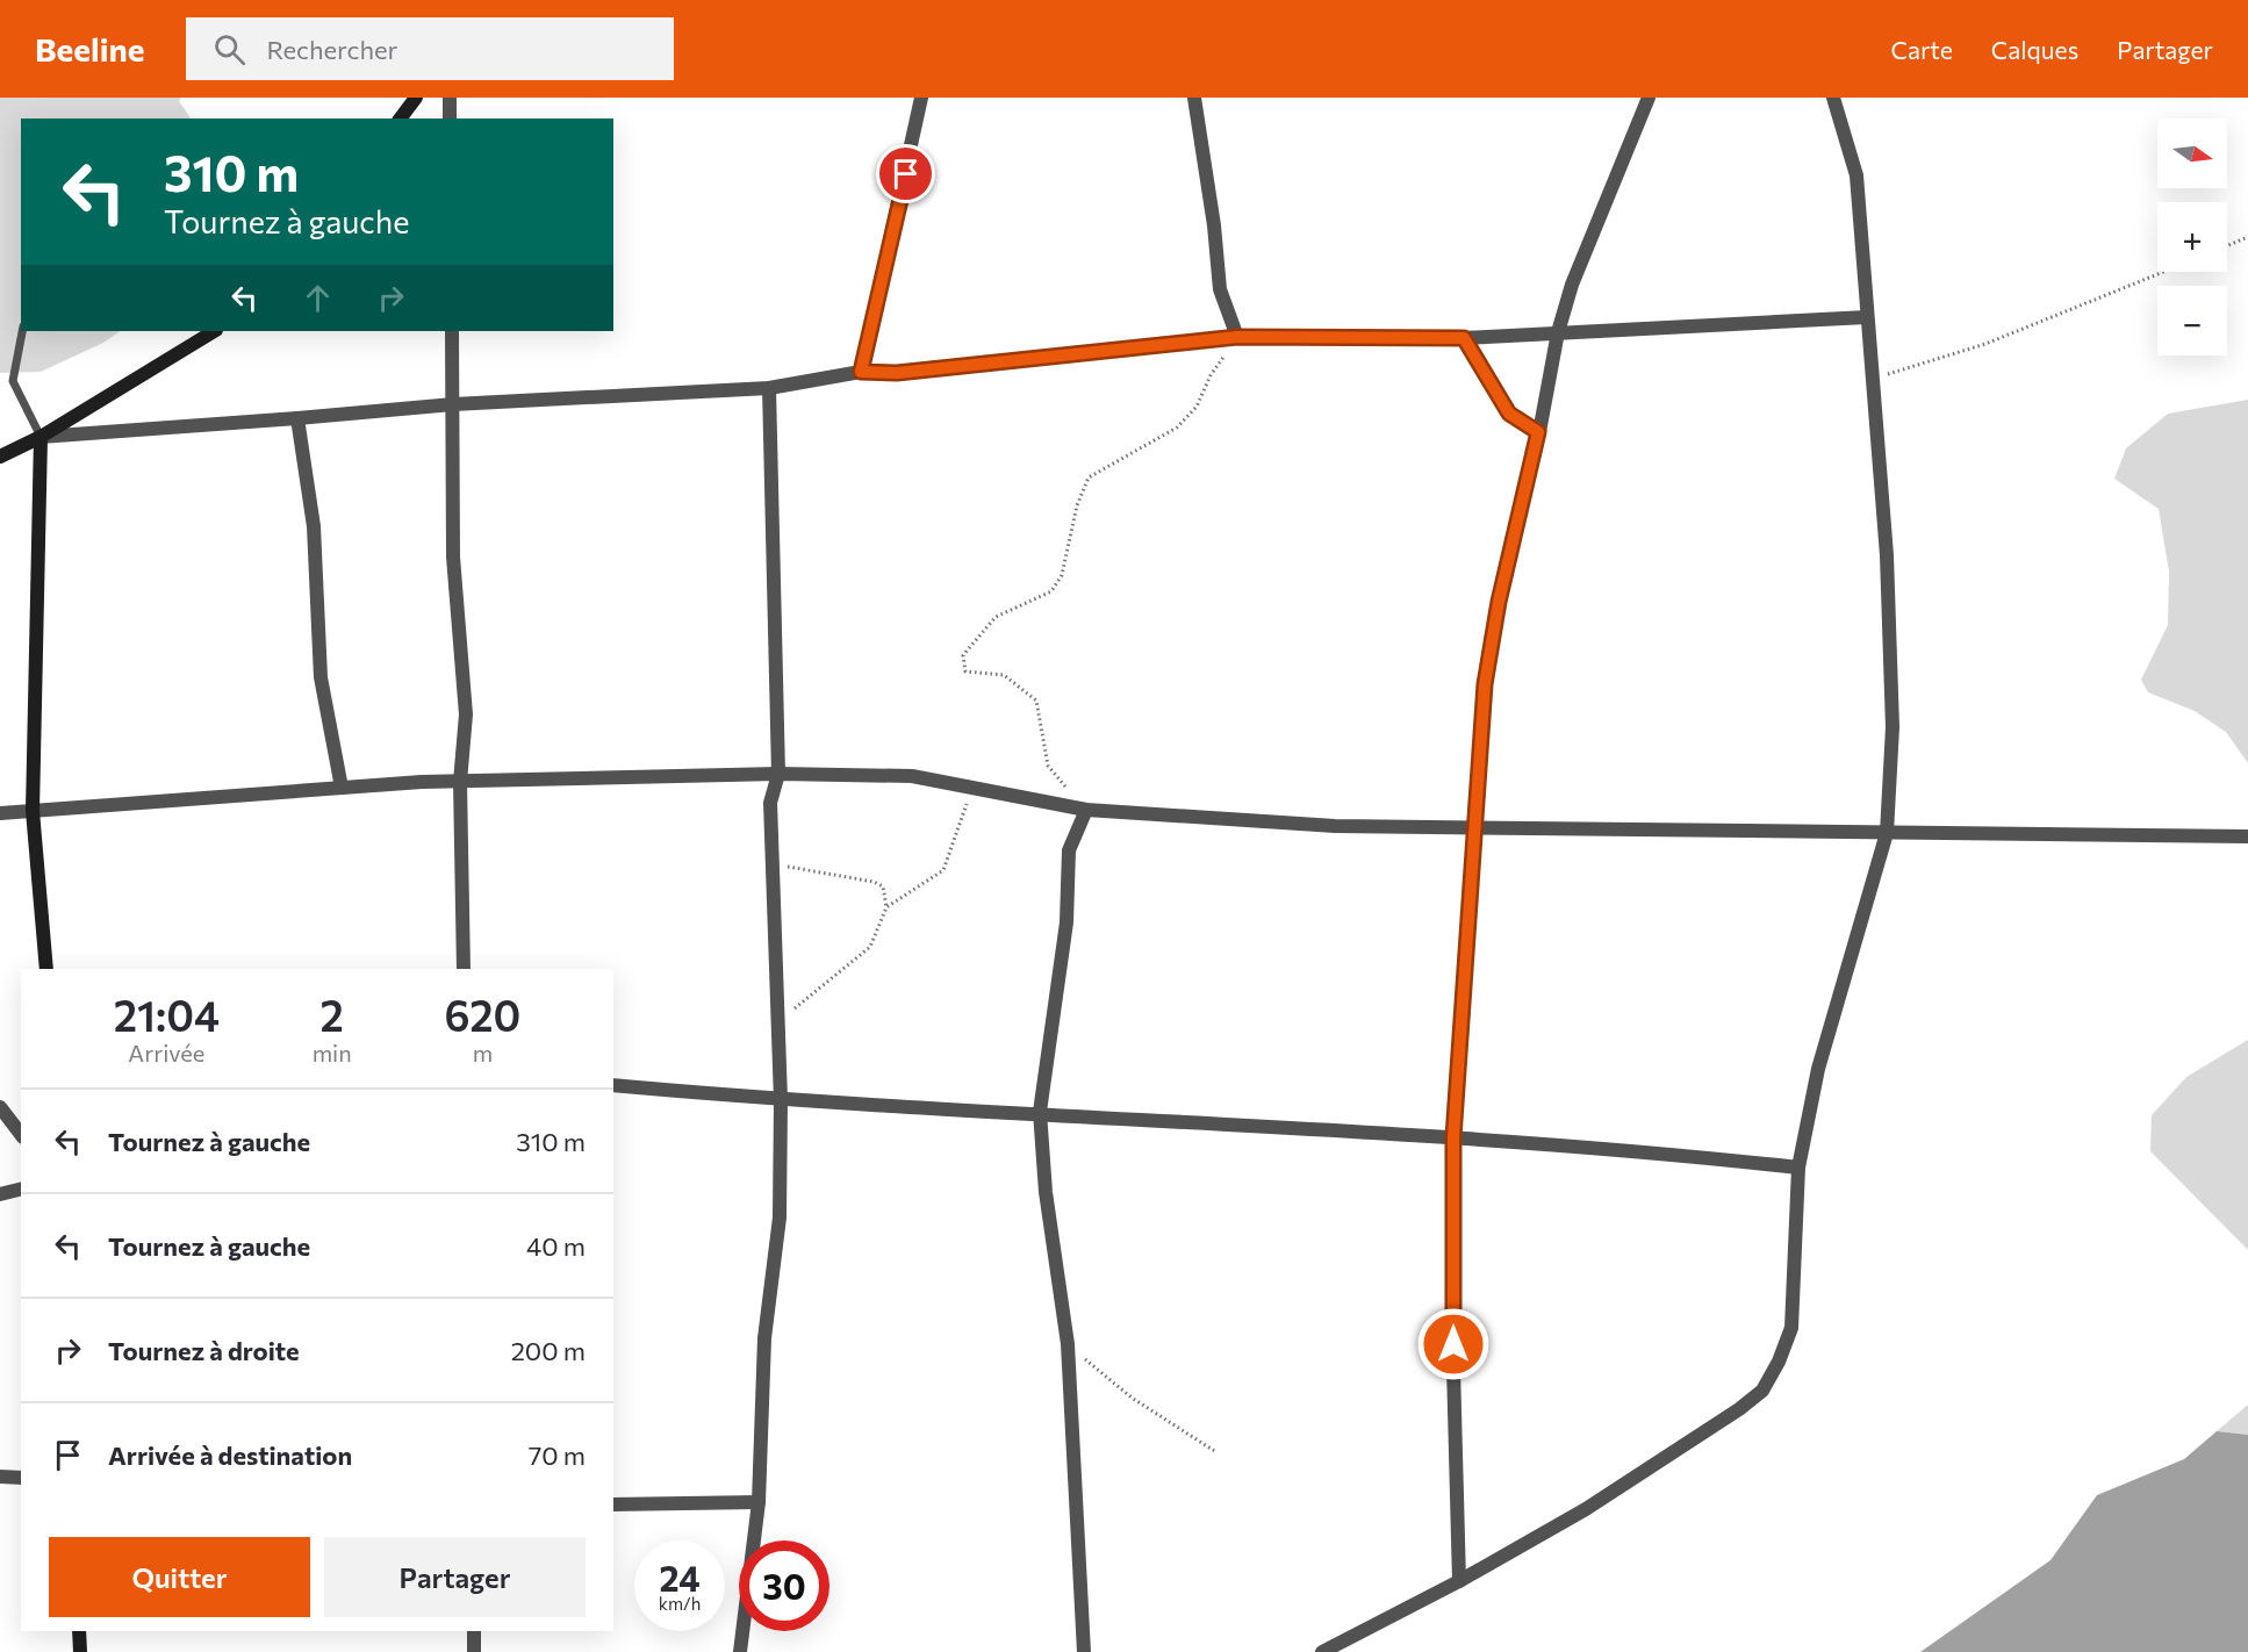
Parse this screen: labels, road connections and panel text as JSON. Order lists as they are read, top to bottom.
{
  "north": "right",
  "page": {
    "header": "Beeline",
    "search": "Rechercher",
    "nav": ["Carte", "Calques", "Partager"],
    "map_buttons": ["+", "−"],
    "turn": ["310 m", "Tournez à gauche"],
    "eta": [
      "21:04",
      "Arrivée",
      "2",
      "min",
      "620",
      "m"
    ],
    "list": [
      {
        "name": "Tournez à gauche",
        "value": "310 m"
      },
      {
        "name": "Tournez à gauche",
        "value": "40 m"
      },
      {
        "name": "Tournez à droite",
        "value": "200 m"
      },
      {
        "name": "Arrivée à destination",
        "value": "70 m"
      }
    ],
    "buttons": ["Quitter", "Partager"],
    "speed": "24 km/h",
    "limit": "30"
  }
}
